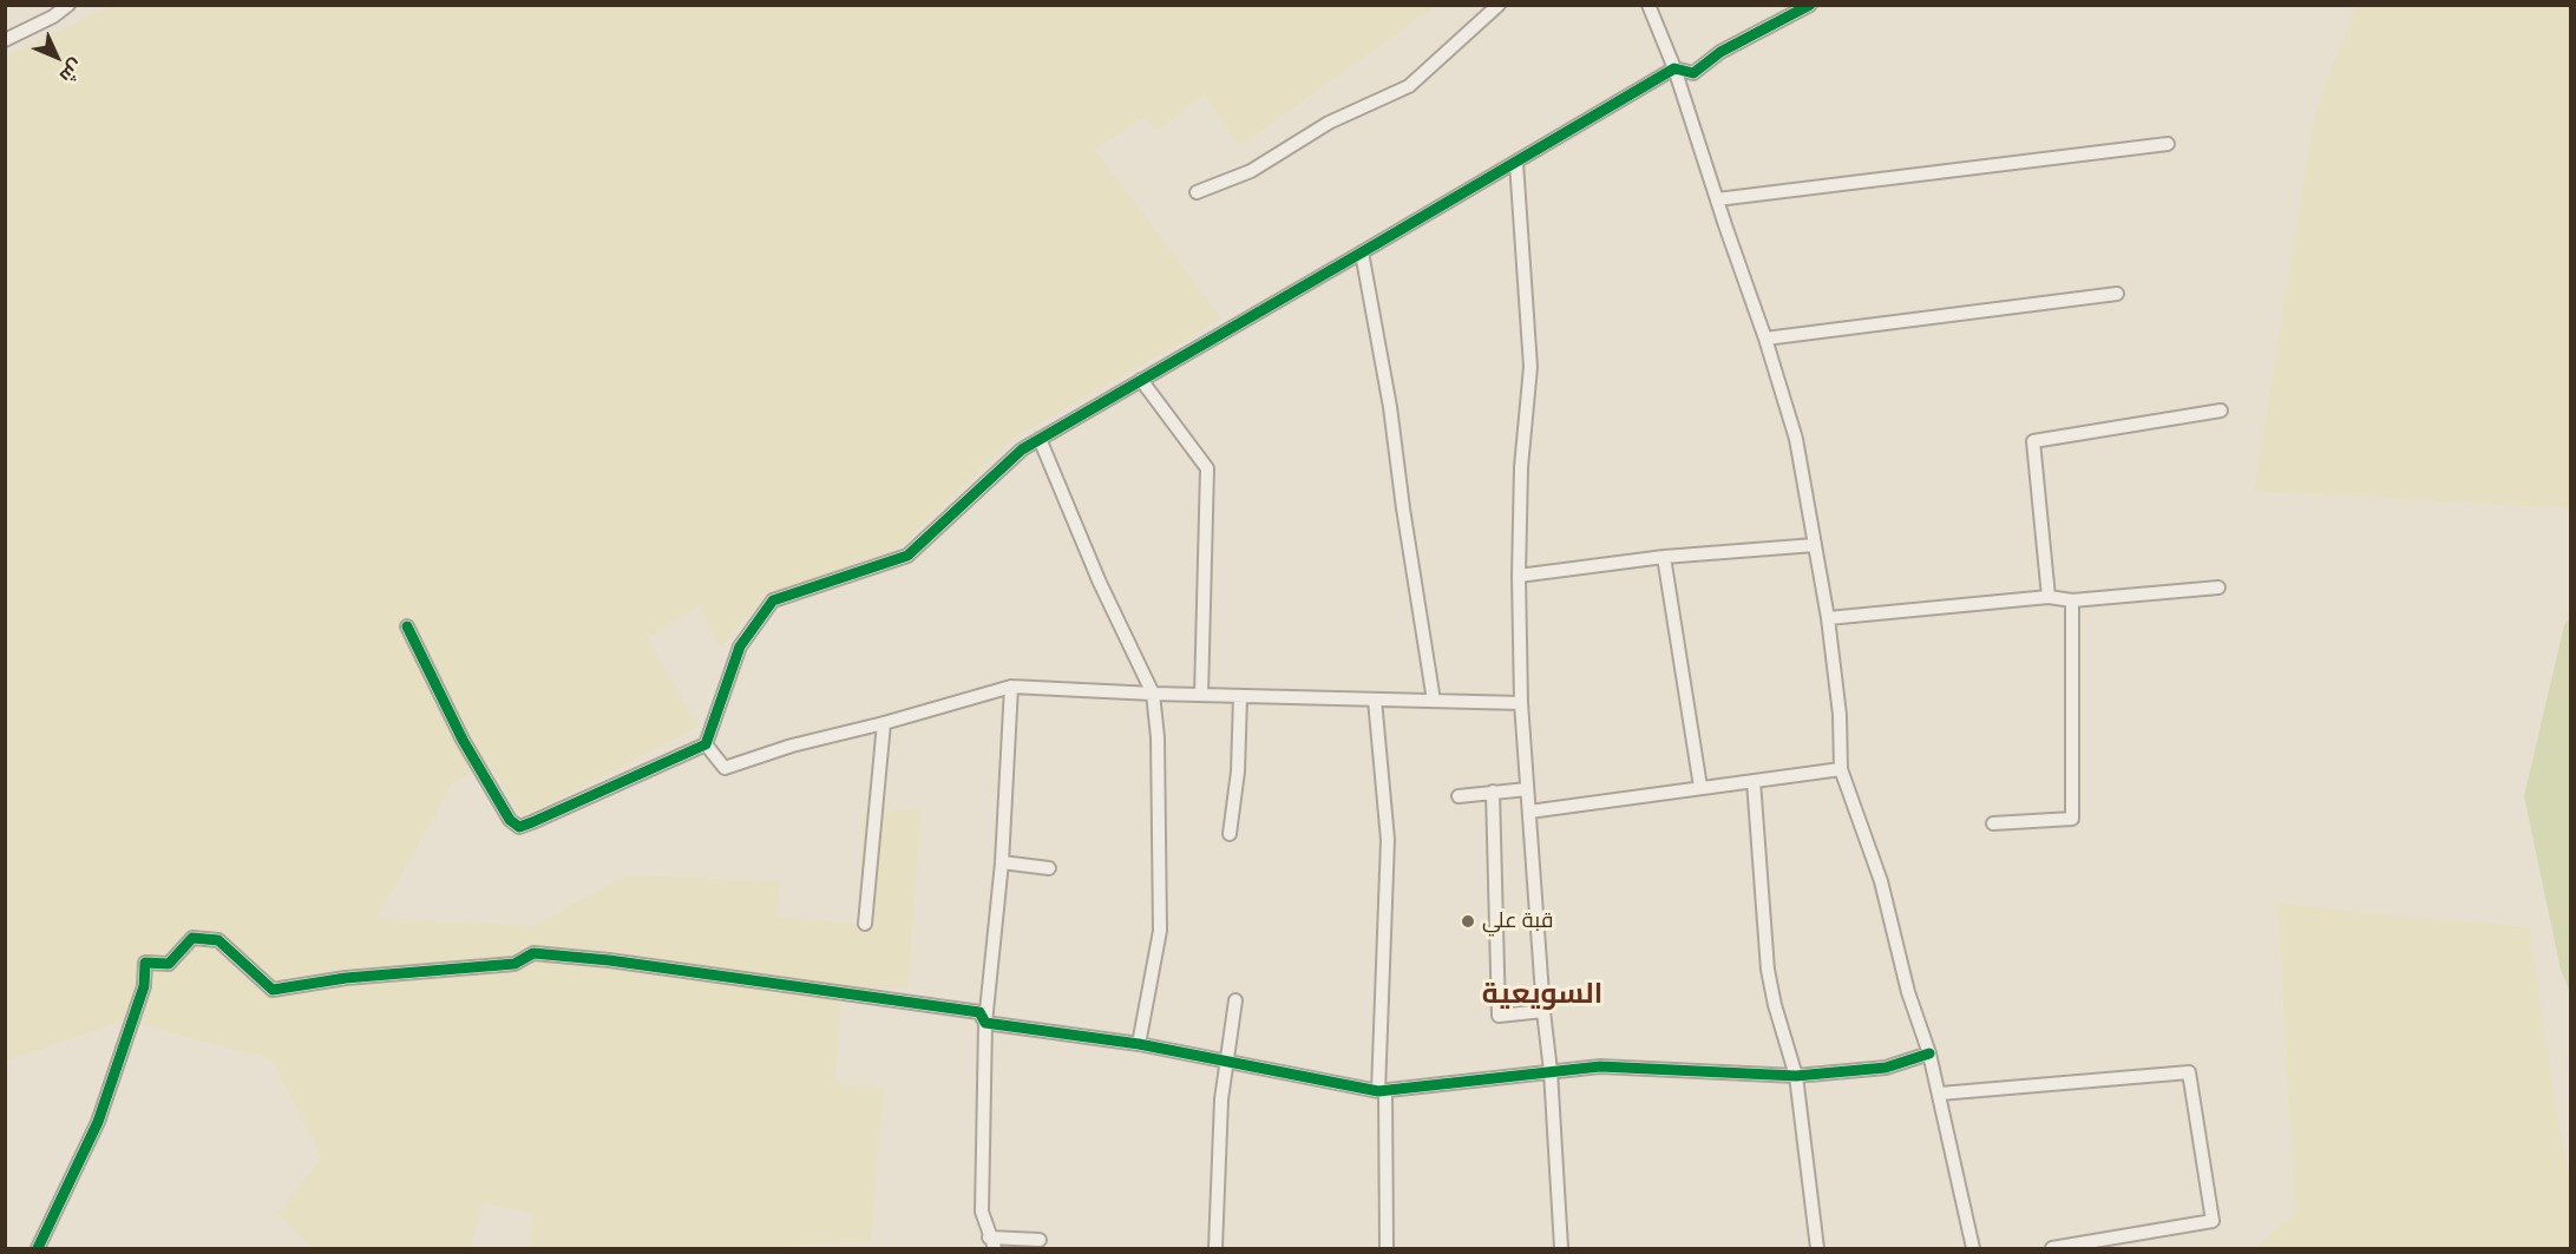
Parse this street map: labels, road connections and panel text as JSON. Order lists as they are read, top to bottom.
{
  "districts": ["السويعية"],
  "places": ["قبة علي"],
  "north": "bottom right"
}
